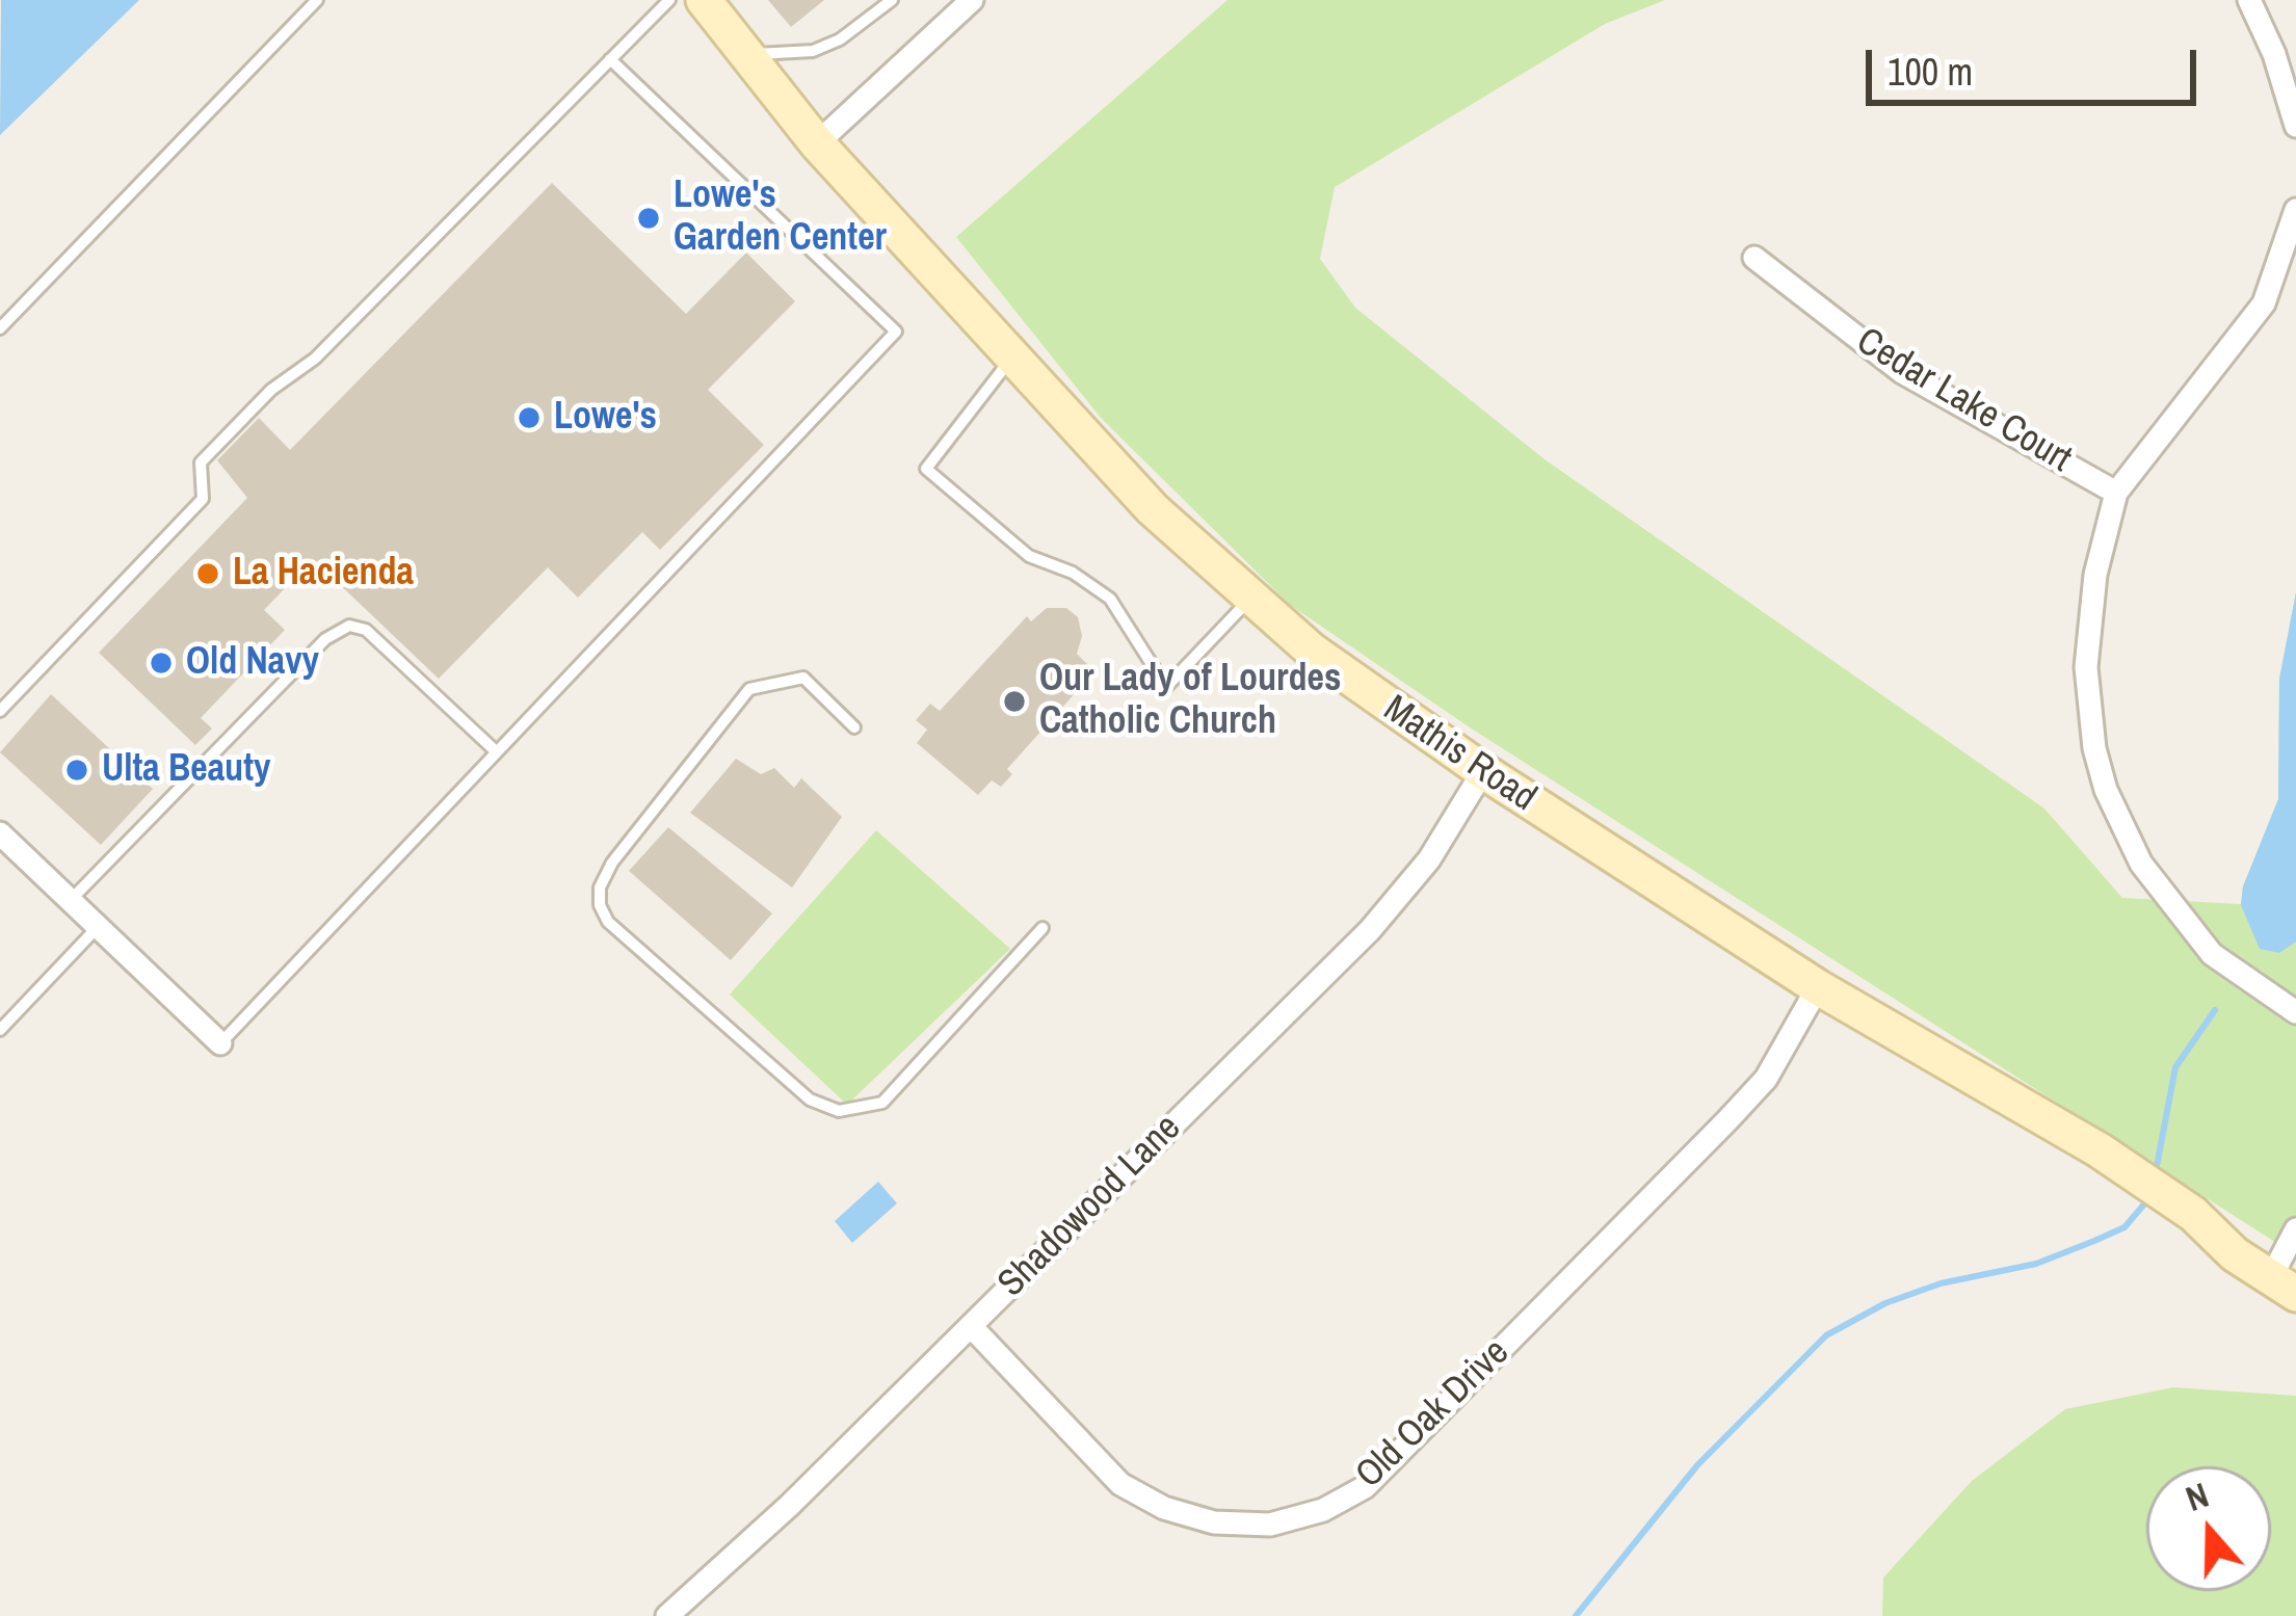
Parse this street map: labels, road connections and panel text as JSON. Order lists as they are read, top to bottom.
{
  "streets": {
    "street": [
      "Cedar Lake Court",
      "Mathis Road",
      "Shadowood Lane",
      "Old Oak Drive"
    ]
  },
  "crossings": [
    ["Mathis Road", "Shadowood Lane"],
    ["Mathis Road", "Old Oak Drive"],
    ["Shadowood Lane", "Old Oak Drive"]
  ],
  "places": [
    "Lowe's Garden Center",
    "Lowe's",
    "La Hacienda",
    "Old Navy",
    "Our Lady of Lourdes Catholic Church",
    "Ulta Beauty"
  ],
  "scale_bar": "100 m",
  "north": "top"
}
